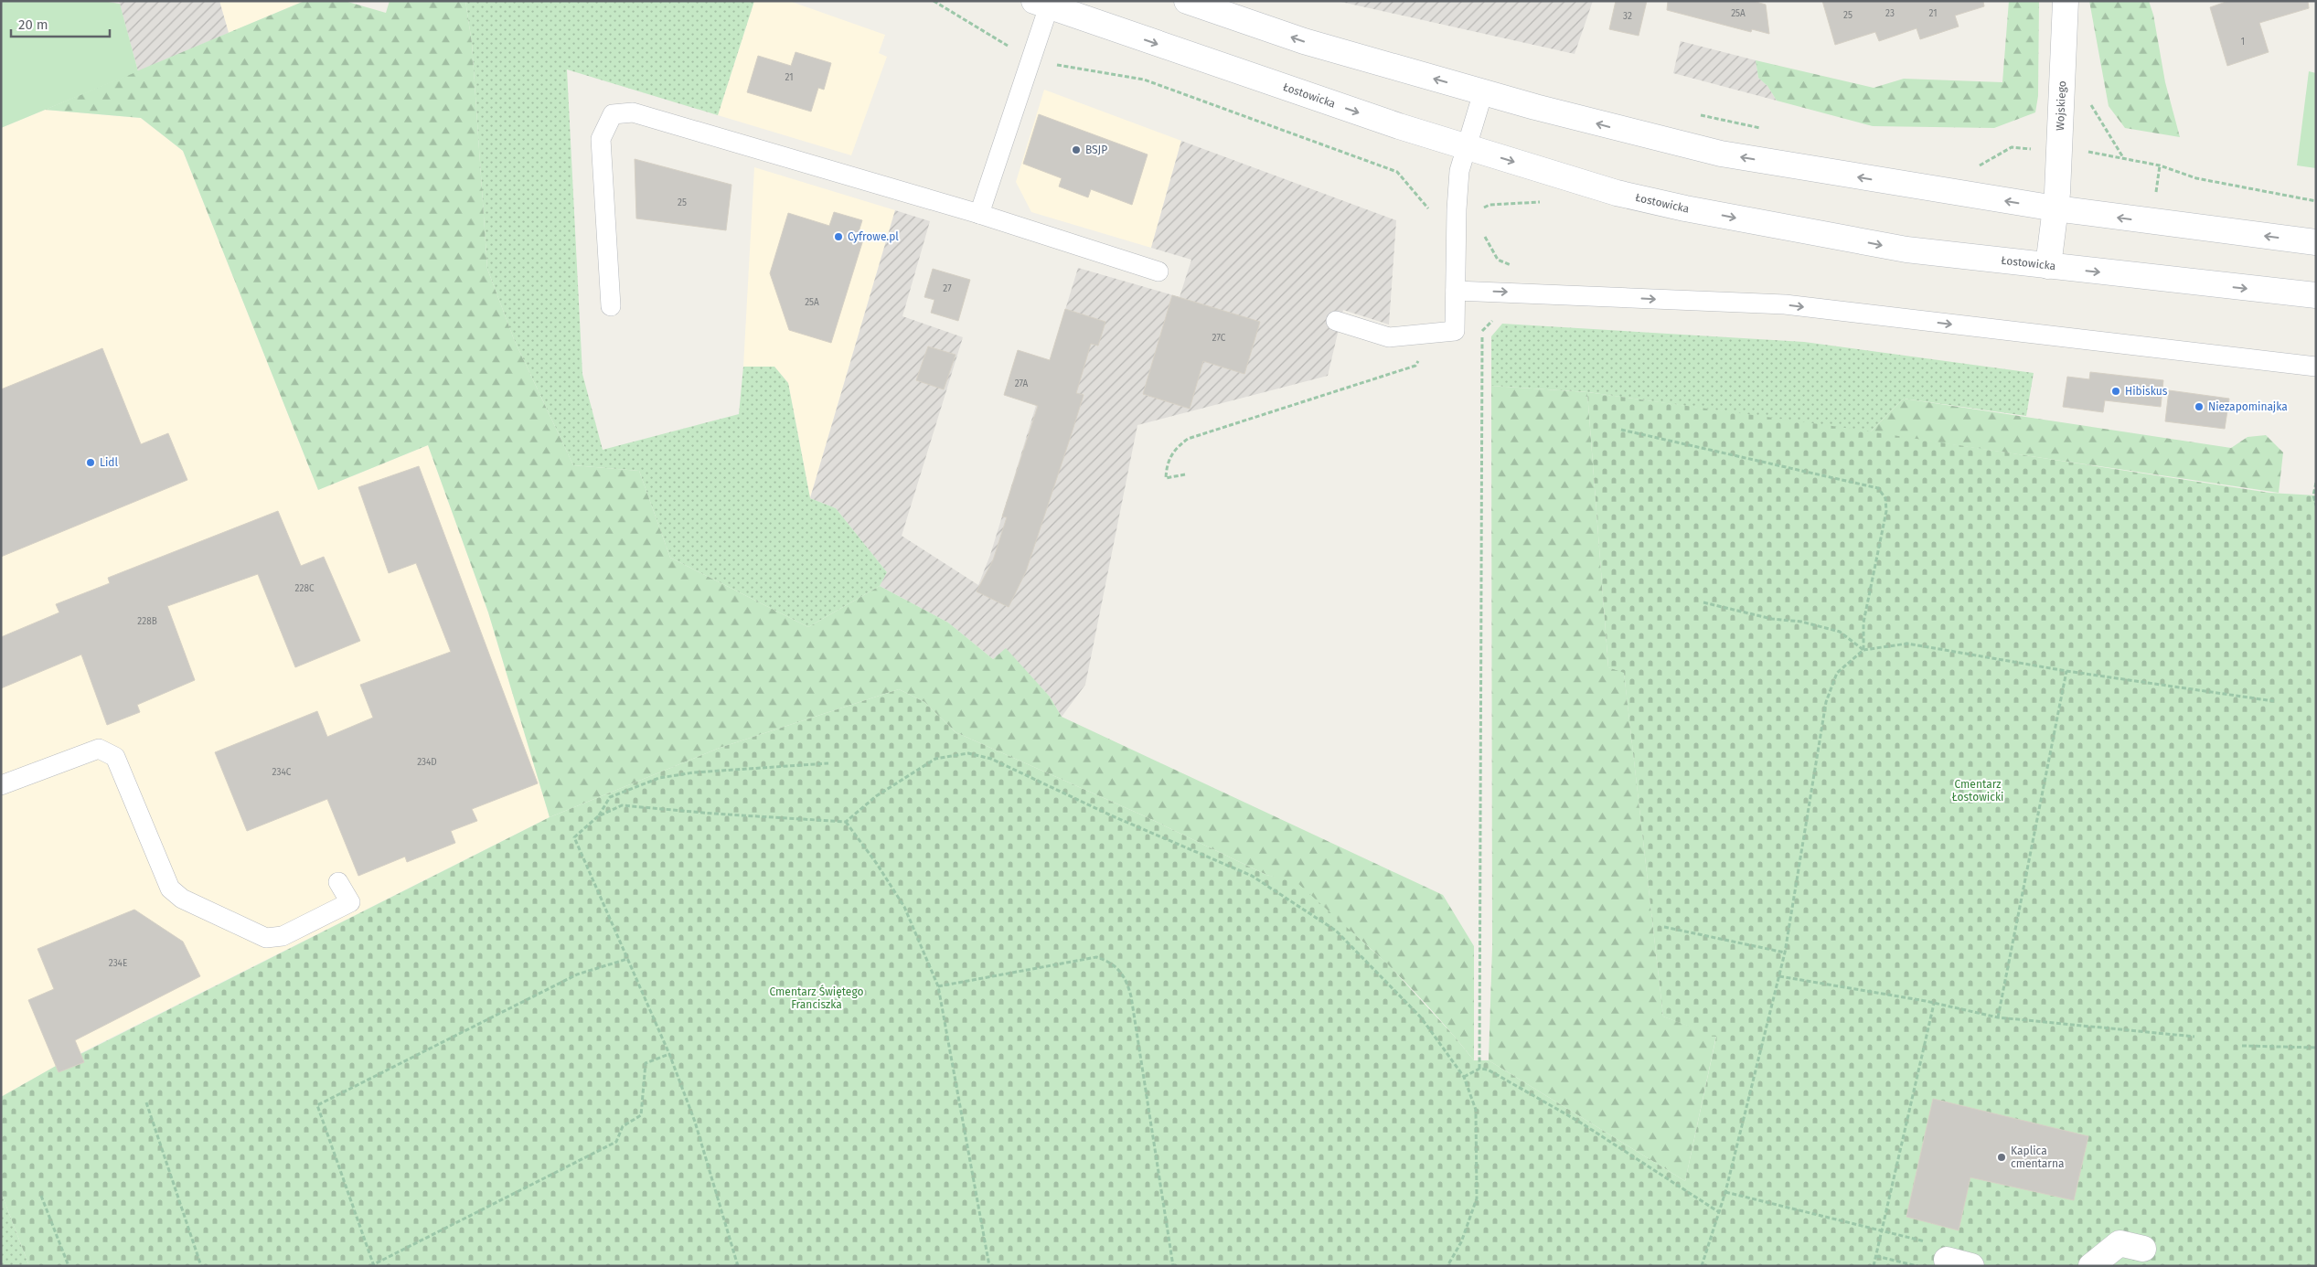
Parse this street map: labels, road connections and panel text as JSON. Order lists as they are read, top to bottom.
{
  "streets": {
    "main road": ["Łostowicka", "Wojskiego"]
  },
  "crossings": [
    ["Łostowicka", "Wojskiego"]
  ],
  "parks": ["Cmentarz Łostowicki", "Cmentarz Świętego Franciszka"],
  "places": [
    "BSJP",
    "Cyfrowe.pl",
    "Hibiskus",
    "Niezapominajka",
    "Lidl",
    "Kaplica cmentarna"
  ],
  "house_numbers": [
    "25A",
    "23",
    "21",
    "25",
    "32",
    "1",
    "21",
    "25",
    "27",
    "25A",
    "27C",
    "27A",
    "228C",
    "228B",
    "234D",
    "234C",
    "234E"
  ],
  "scale_bar": "20 m"
}
